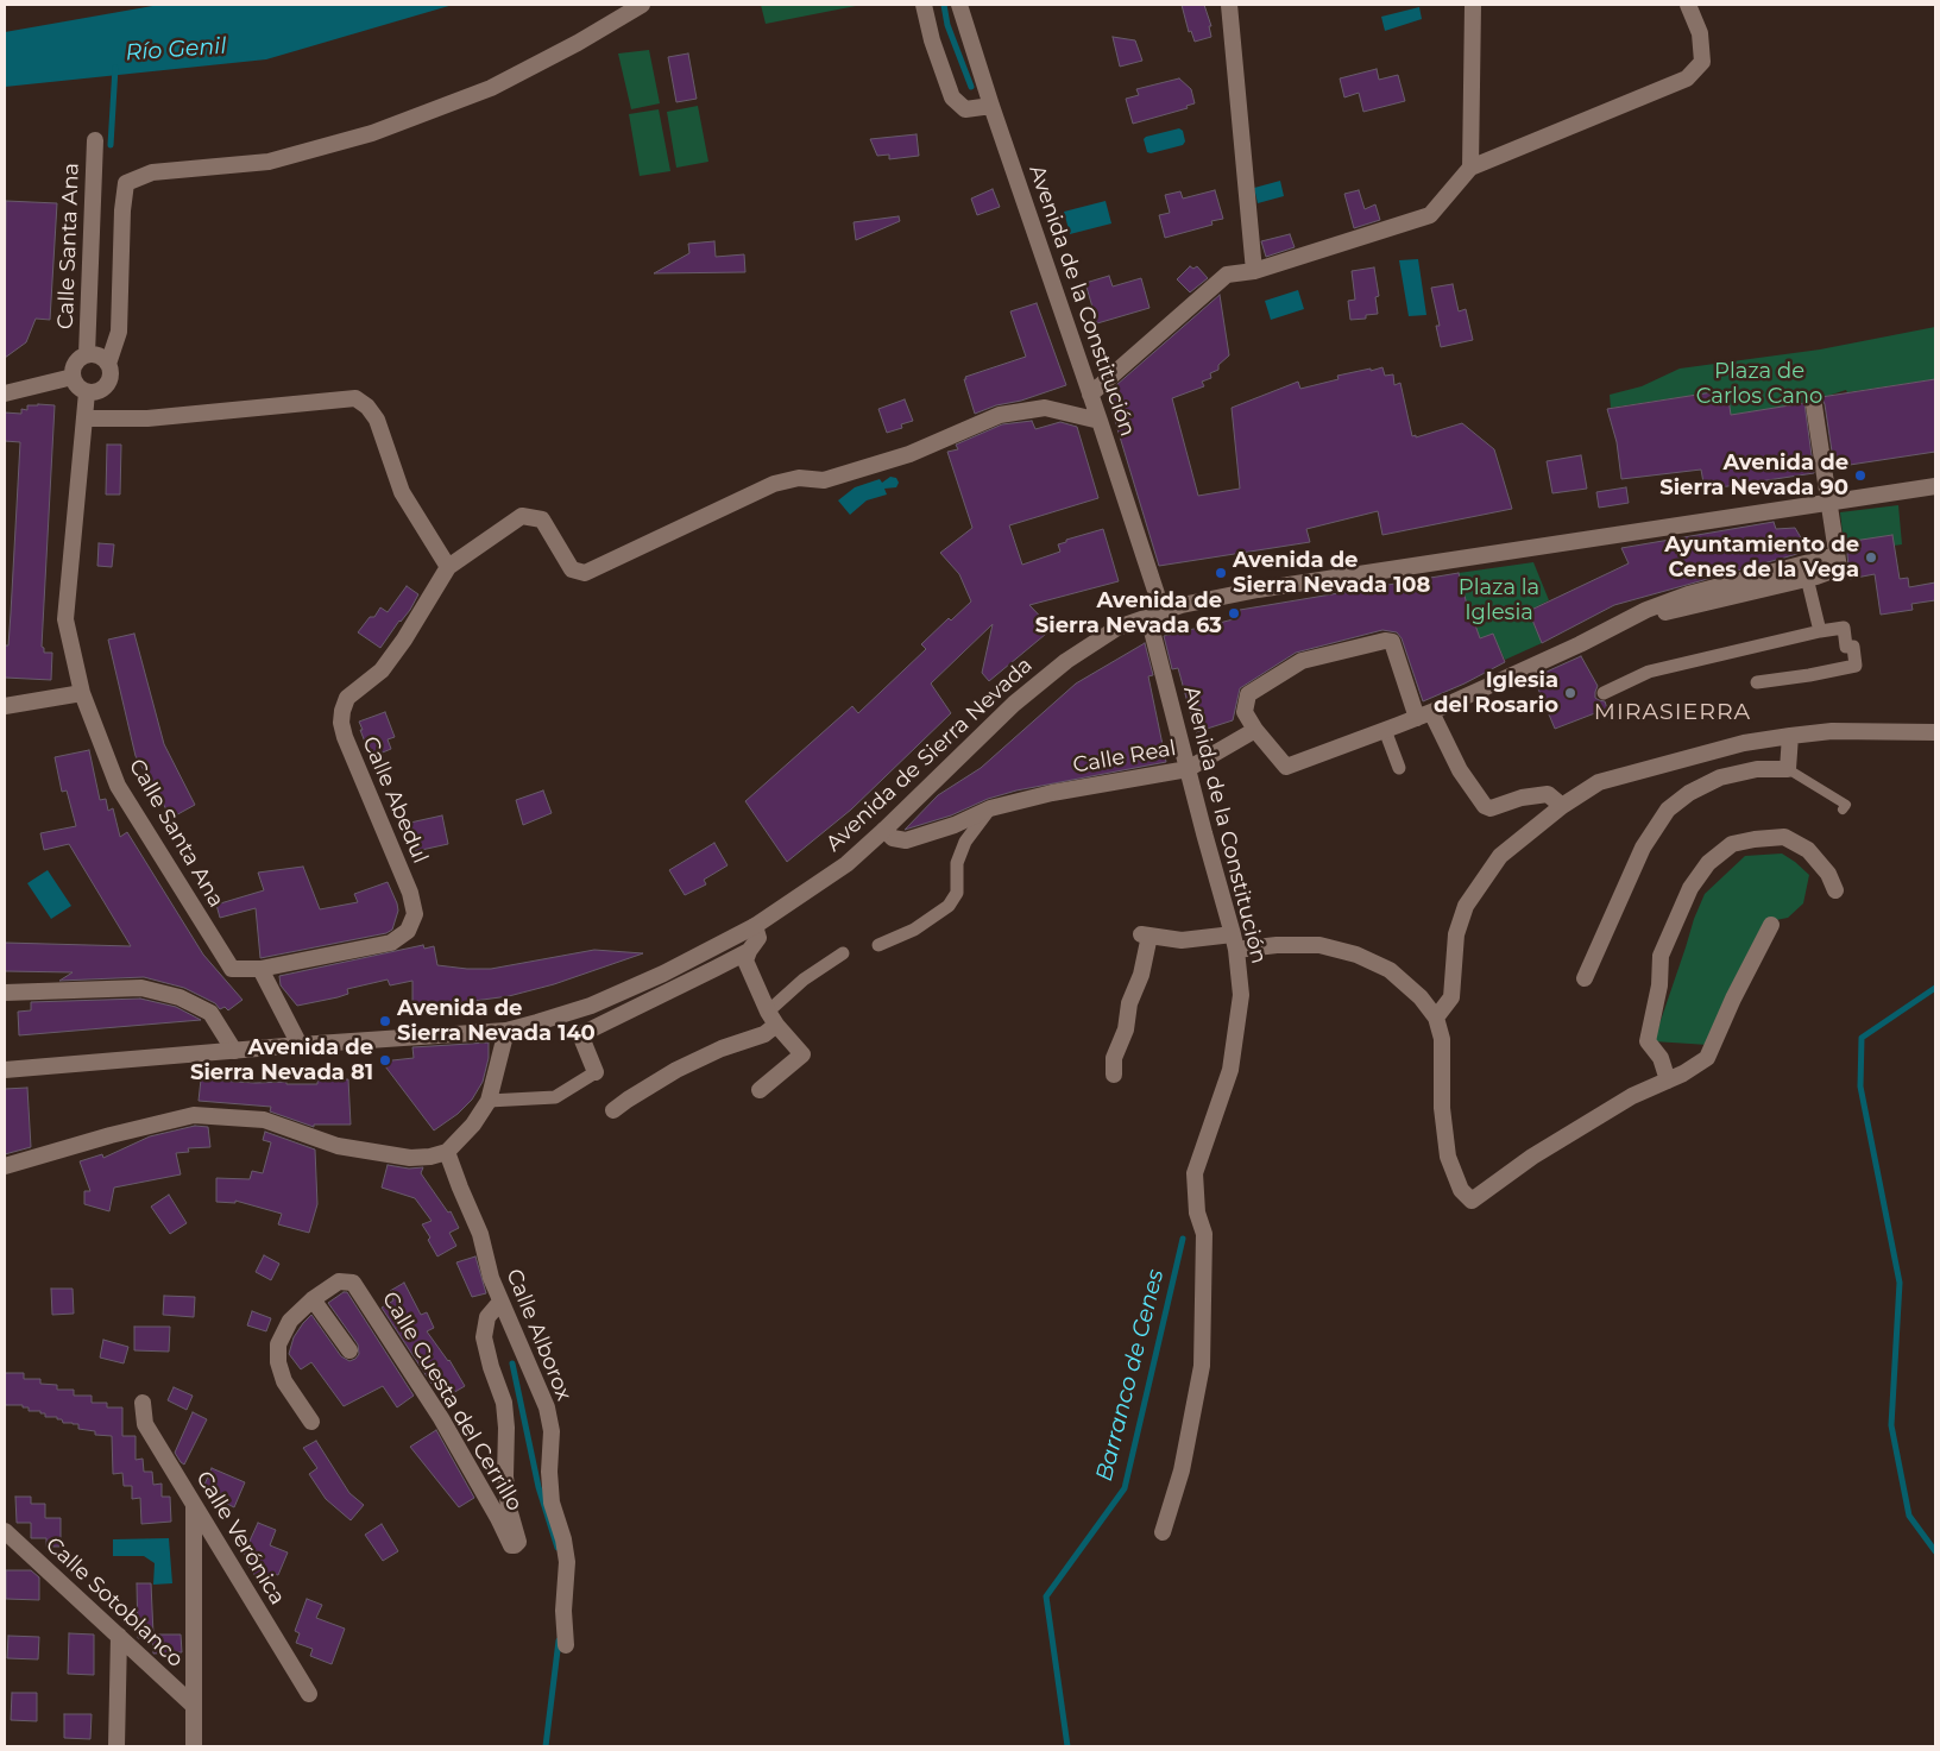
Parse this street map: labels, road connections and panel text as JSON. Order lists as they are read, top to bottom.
{
  "streets": {
    "street": [
      "Calle Santa Ana",
      "Avenida de la Constitución",
      "Avenida de Sierra Nevada",
      "Calle Real",
      "Calle Abedul",
      "Calle Alborox",
      "Calle Cuesta del Cerrillo",
      "Calle Verónica",
      "Calle Sotoblanco"
    ]
  },
  "crossings": [
    ["Calle Santa Ana", "Calle Abedul"],
    ["Avenida de la Constitución", "Avenida de Sierra Nevada"],
    ["Avenida de la Constitución", "Calle Real"],
    ["Avenida de Sierra Nevada", "Calle Real"],
    ["Calle Alborox", "Calle Cuesta del Cerrillo"]
  ],
  "districts": ["MIRASIERRA"],
  "water": ["Río Genil", "Barranco de Cenes"],
  "parks": ["Plaza de Carlos Cano", "Plaza la Iglesia"],
  "places": [
    "Avenida de Sierra Nevada 90",
    "Ayuntamiento de Cenes de la Vega",
    "Avenida de Sierra Nevada 108",
    "Avenida de Sierra Nevada 63",
    "Iglesia del Rosario",
    "Avenida de Sierra Nevada 140",
    "Avenida de Sierra Nevada 81"
  ]
}
